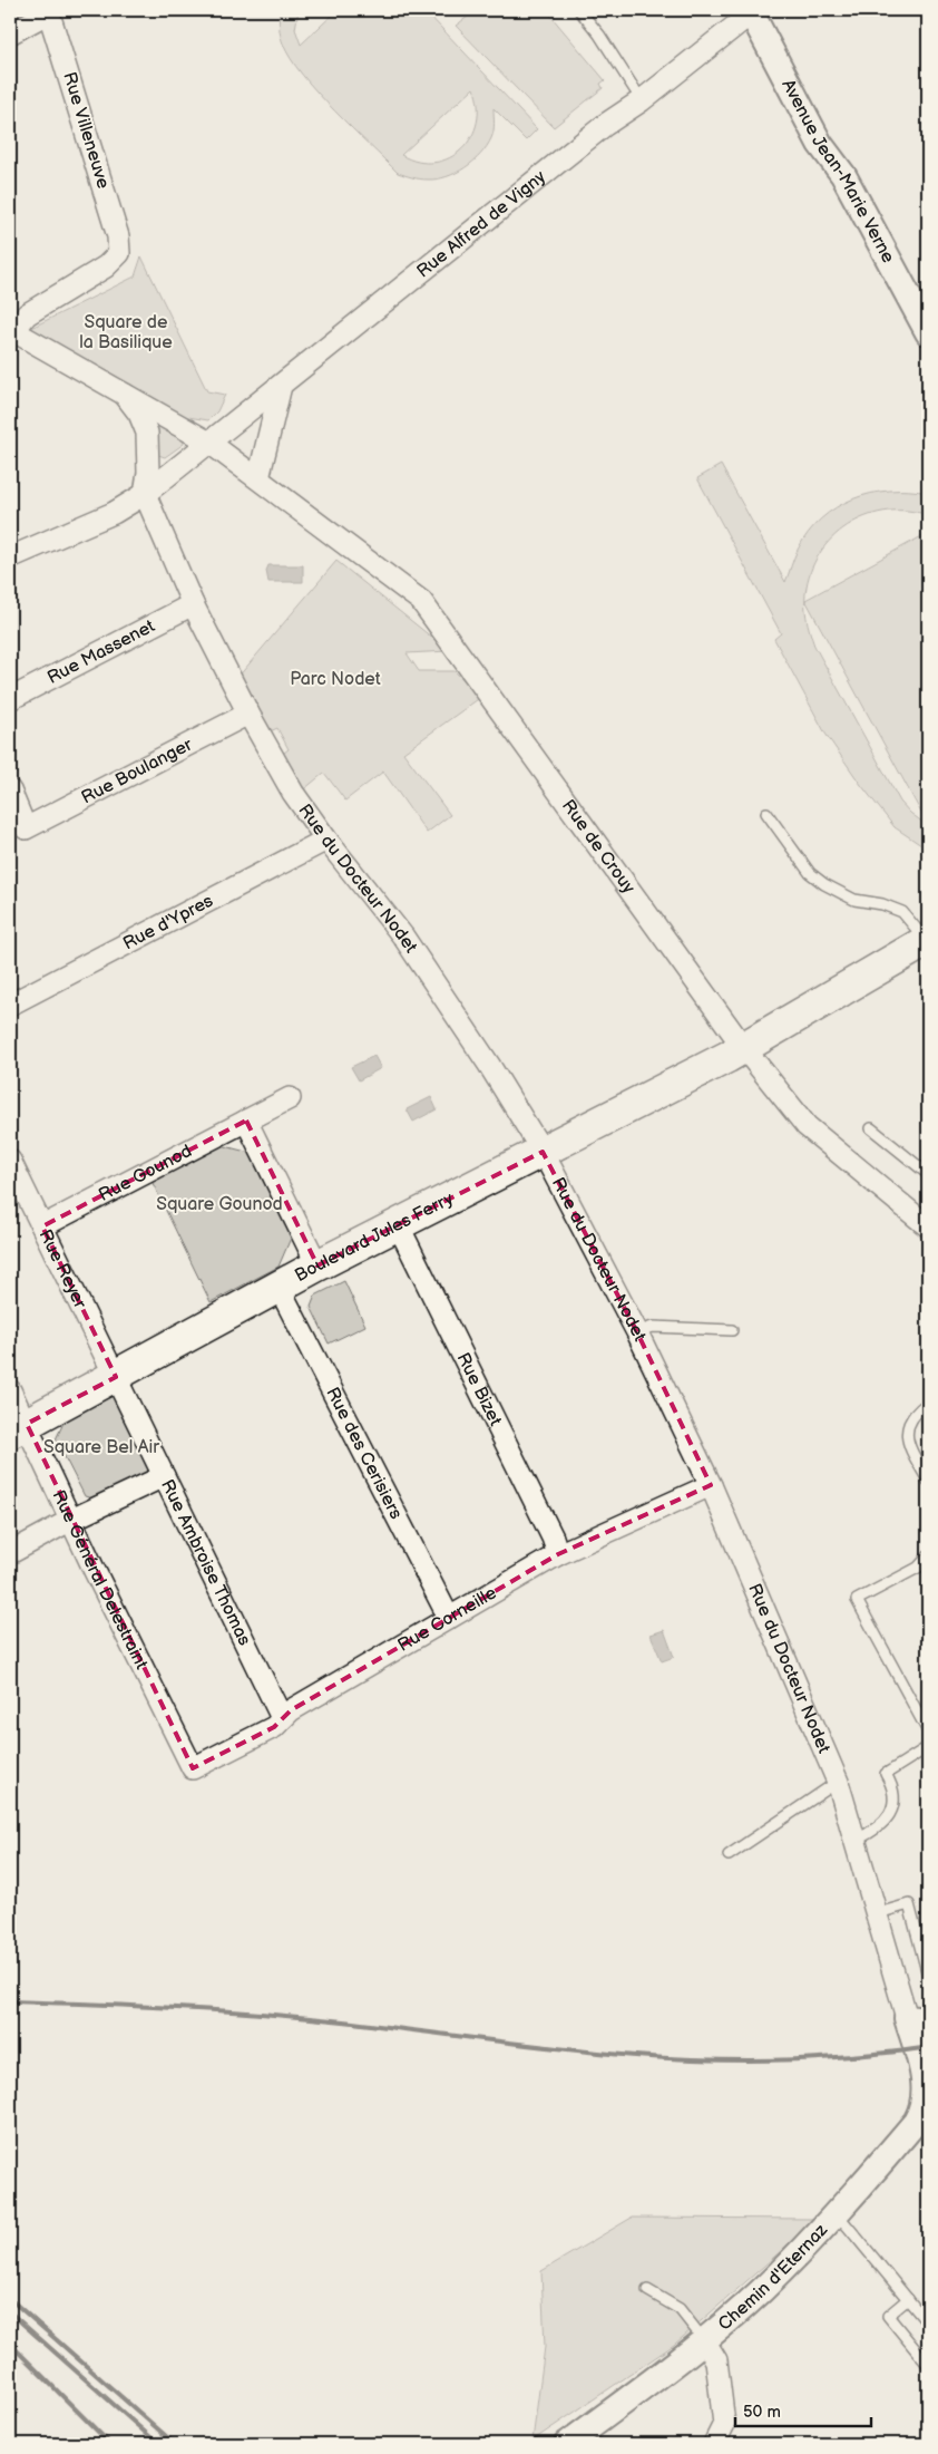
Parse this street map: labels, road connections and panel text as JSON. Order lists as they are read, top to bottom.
{
  "streets": {
    "main road": ["Boulevard Jules Ferry"],
    "street": [
      "Rue Villeneuve",
      "Avenue Jean-Marie Verne",
      "Rue Alfred de Vigny",
      "Rue Massenet",
      "Rue Boulanger",
      "Rue de Crouy",
      "Rue du Docteur Nodet",
      "Rue d'Ypres",
      "Rue Gounod",
      "Rue Reyer",
      "Rue Bizet",
      "Rue des Cerisiers",
      "Rue Ambroise Thomas",
      "Rue Général Delestraint",
      "Rue Corneille",
      "Chemin d'Eternaz"
    ]
  },
  "crossings": [
    ["Rue Villeneuve", "Rue de Crouy"],
    ["Avenue Jean-Marie Verne", "Rue Alfred de Vigny"],
    ["Rue Alfred de Vigny", "Rue de Crouy"],
    ["Rue Alfred de Vigny", "Rue du Docteur Nodet"],
    ["Rue Massenet", "Rue du Docteur Nodet"],
    ["Rue Boulanger", "Rue du Docteur Nodet"],
    ["Rue de Crouy", "Boulevard Jules Ferry"],
    ["Rue du Docteur Nodet", "Rue d'Ypres"],
    ["Rue du Docteur Nodet", "Boulevard Jules Ferry"],
    ["Rue du Docteur Nodet", "Rue Corneille"],
    ["Rue du Docteur Nodet", "Chemin d'Eternaz"],
    ["Rue Gounod", "Rue Reyer"],
    ["Boulevard Jules Ferry", "Rue Reyer"],
    ["Boulevard Jules Ferry", "Rue Bizet"],
    ["Boulevard Jules Ferry", "Rue des Cerisiers"],
    ["Boulevard Jules Ferry", "Rue Ambroise Thomas"],
    ["Boulevard Jules Ferry", "Rue Général Delestraint"],
    ["Rue Reyer", "Rue Ambroise Thomas"],
    ["Rue Bizet", "Rue Corneille"],
    ["Rue des Cerisiers", "Rue Corneille"],
    ["Rue Ambroise Thomas", "Rue Corneille"],
    ["Rue Général Delestraint", "Rue Corneille"]
  ],
  "parks": [
    "Square de la Basilique",
    "Parc Nodet",
    "Square Gounod",
    "Square Bel Air"
  ],
  "scale_bar": "50 m"
}
